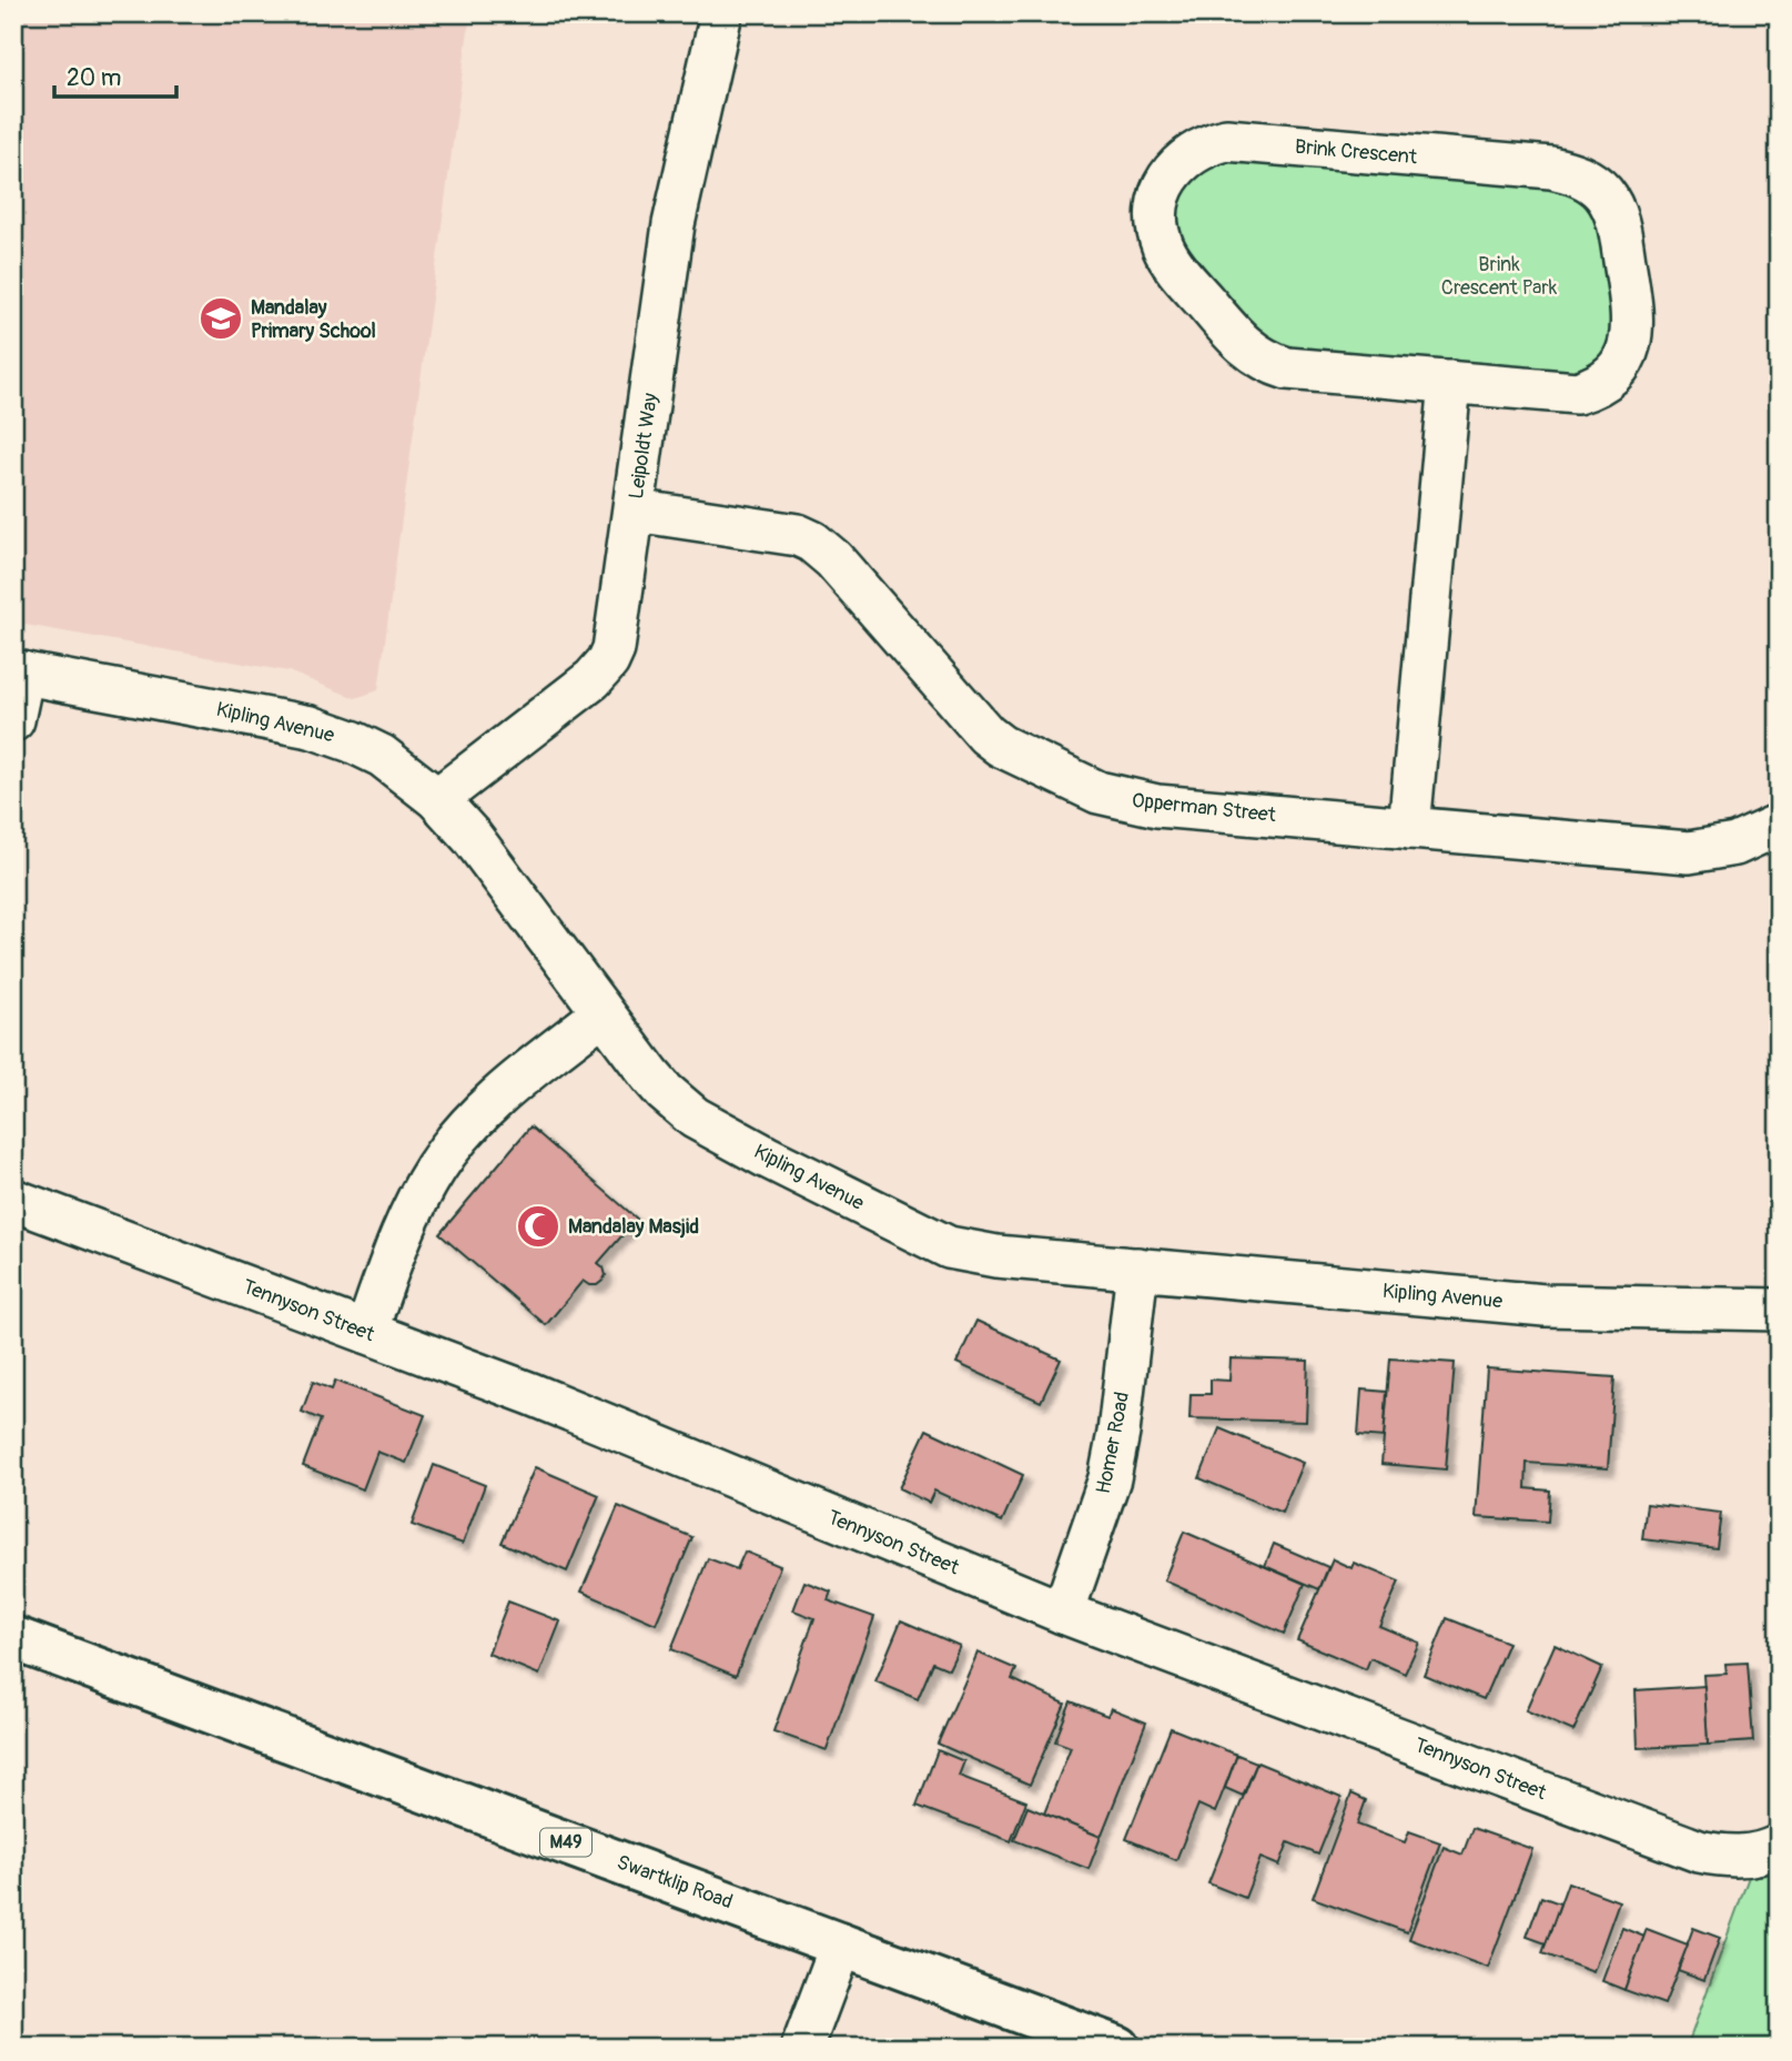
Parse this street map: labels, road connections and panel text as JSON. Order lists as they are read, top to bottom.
{
  "streets": {
    "main road": ["M49", "Swartklip Road"],
    "street": [
      "Brink Crescent",
      "Leipoldt Way",
      "Kipling Avenue",
      "Opperman Street",
      "Tennyson Street",
      "Homer Road"
    ]
  },
  "crossings": [
    ["Leipoldt Way", "Kipling Avenue"],
    ["Leipoldt Way", "Opperman Street"],
    ["Kipling Avenue", "Homer Road"],
    ["Tennyson Street", "Homer Road"]
  ],
  "parks": ["Brink Crescent Park"],
  "places": {
    "school or university": ["Mandalay Primary School"],
    "mosque": ["Mandalay Masjid"]
  },
  "scale_bar": "20 m"
}
